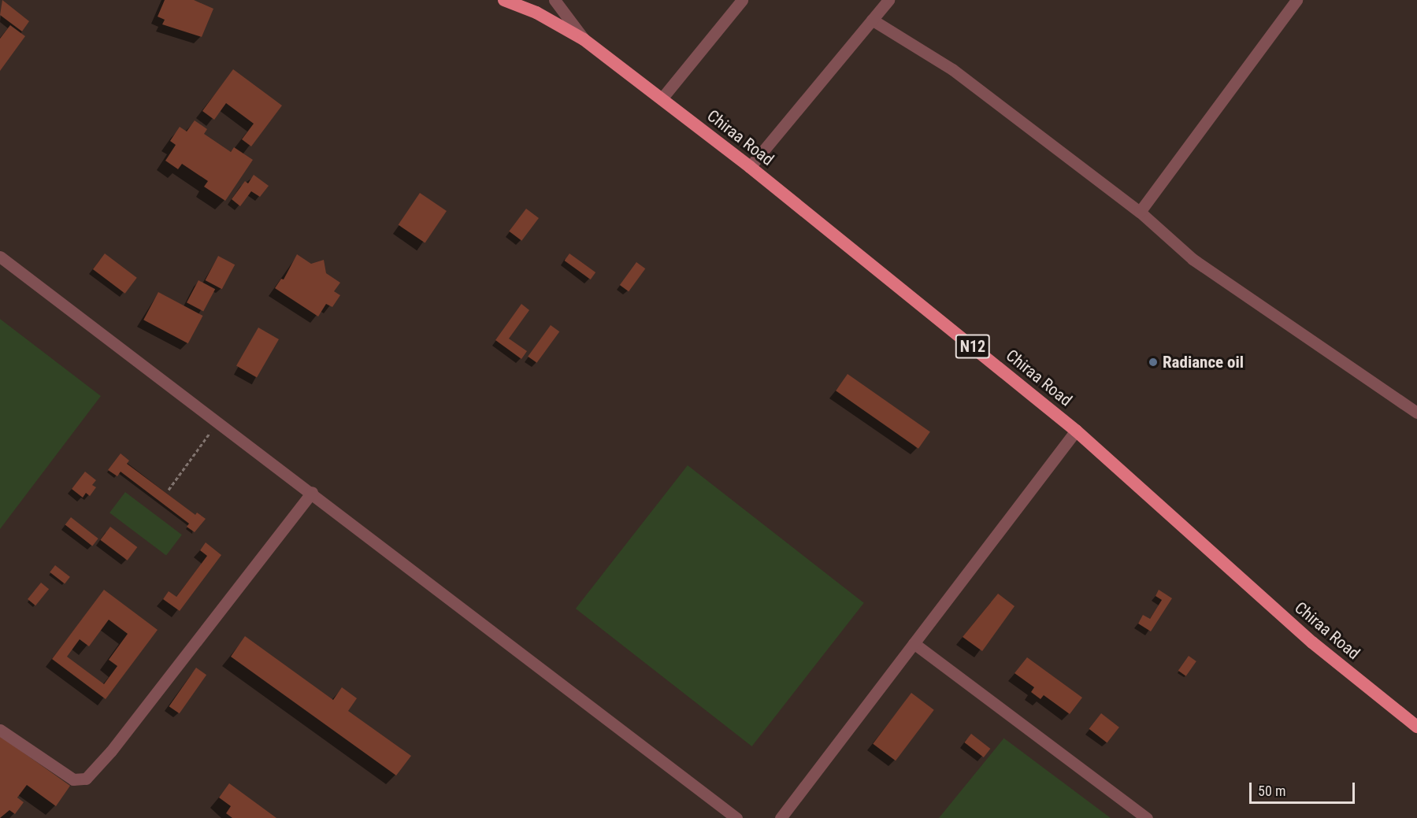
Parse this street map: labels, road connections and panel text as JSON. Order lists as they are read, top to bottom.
{
  "streets": {
    "highway": ["Chiraa Road", "N12"]
  },
  "places": ["Radiance oil"],
  "scale_bar": "50 m"
}
